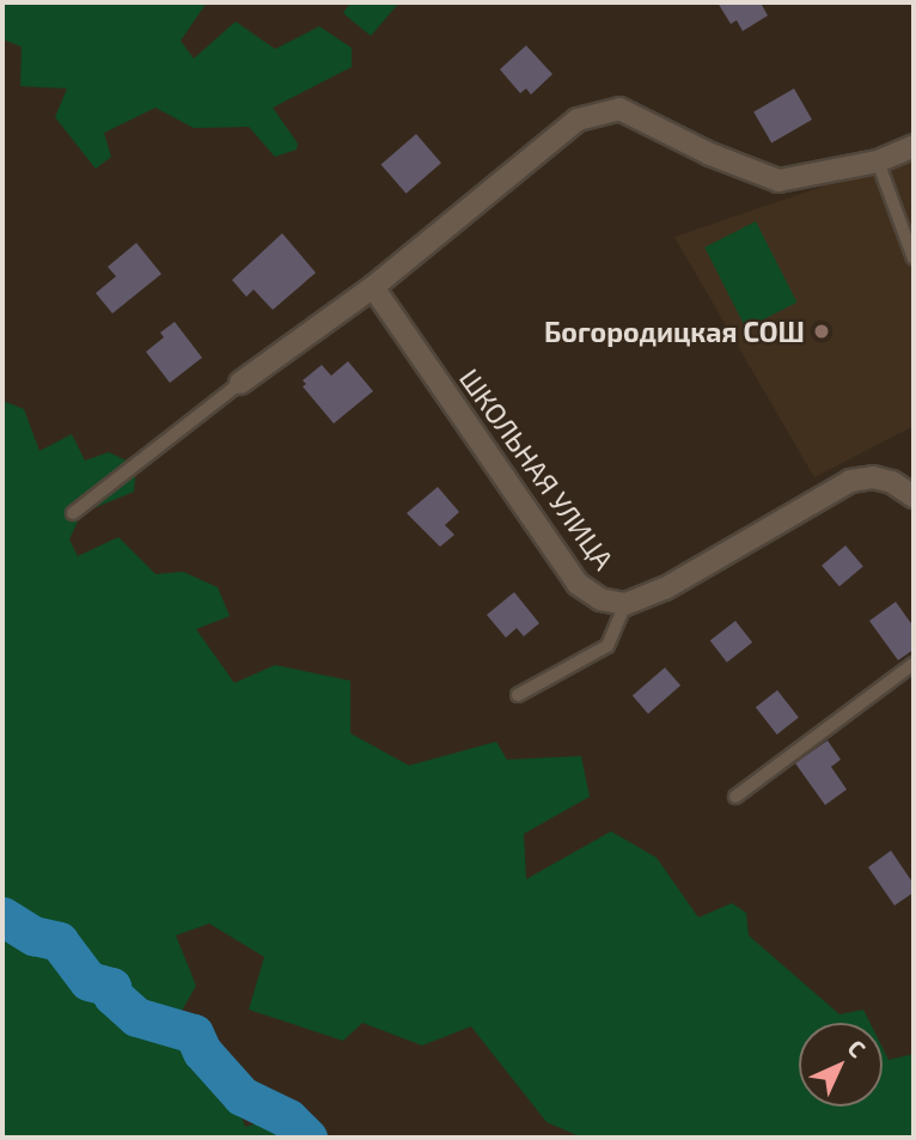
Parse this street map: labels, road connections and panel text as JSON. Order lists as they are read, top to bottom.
{
  "streets": {
    "street": ["ШКОЛЬНАЯ УЛИЦА"]
  },
  "places": ["Богородицкая СОШ"],
  "north": "top right"
}
